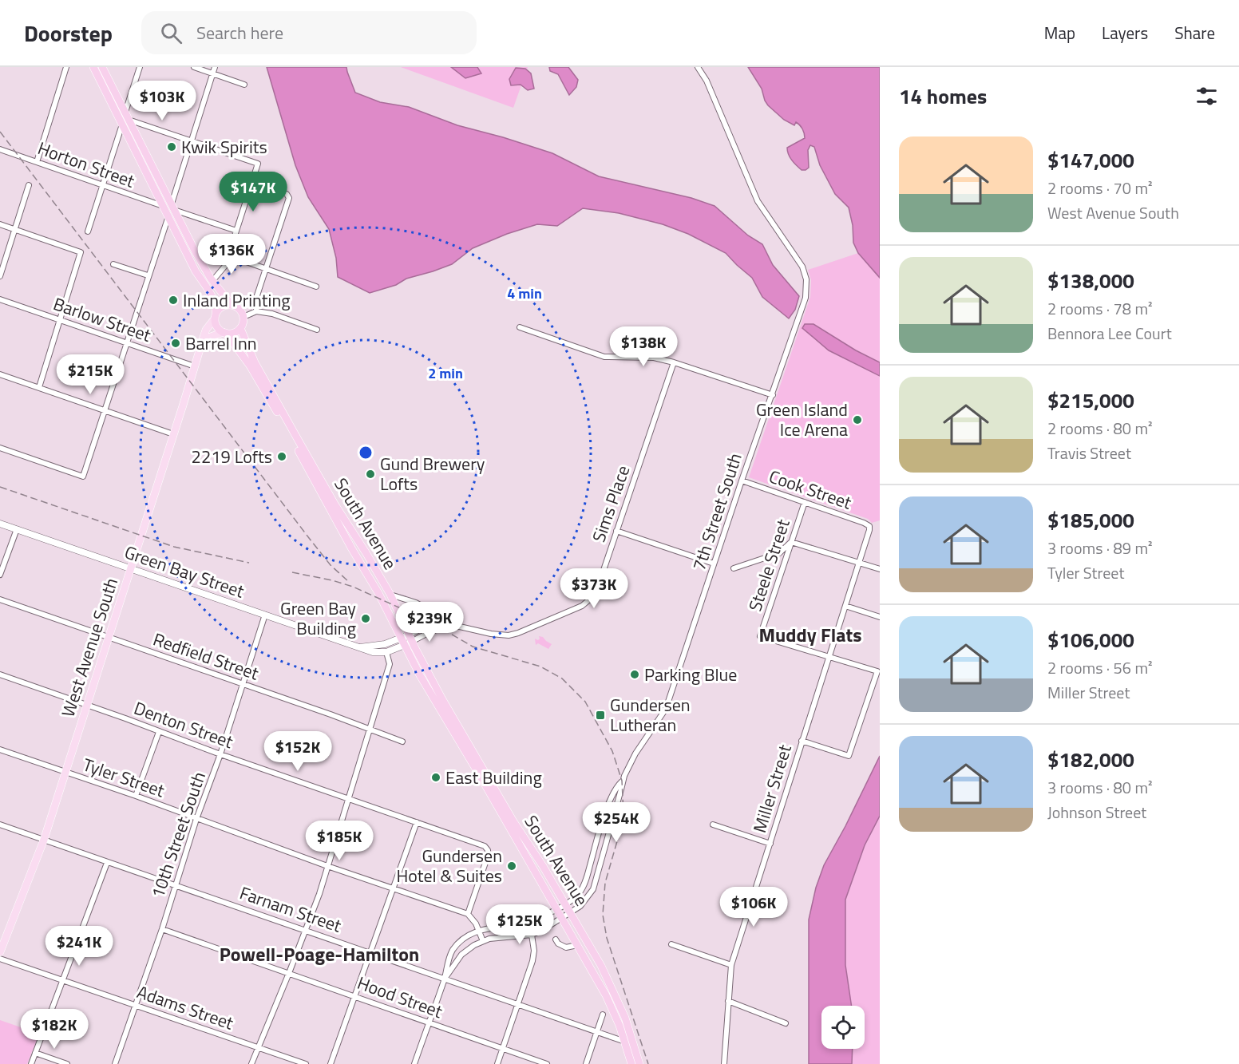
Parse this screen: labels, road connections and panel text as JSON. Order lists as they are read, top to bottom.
{
  "streets": {
    "highway": ["South Avenue"],
    "main road": ["West Avenue South"],
    "street": [
      "Horton Street",
      "Barlow Street",
      "Cook Street",
      "Sims Place",
      "7th Street South",
      "Steele Street",
      "Green Bay Street",
      "Redfield Street",
      "Denton Street",
      "Tyler Street",
      "Miller Street",
      "10th Street South",
      "Farnam Street",
      "Hood Street",
      "Adams Street"
    ]
  },
  "crossings": [
    ["Horton Street", "South Avenue"],
    ["Barlow Street", "West Avenue South"],
    ["Cook Street", "7th Street South"],
    ["Cook Street", "Steele Street"],
    ["Cook Street", "Miller Street"],
    ["Sims Place", "South Avenue"],
    ["7th Street South", "South Avenue"],
    ["7th Street South", "Farnam Street"],
    ["7th Street South", "Hood Street"],
    ["South Avenue", "Green Bay Street"],
    ["South Avenue", "West Avenue South"],
    ["South Avenue", "Farnam Street"],
    ["Steele Street", "Miller Street"],
    ["Green Bay Street", "West Avenue South"],
    ["Green Bay Street", "10th Street South"],
    ["West Avenue South", "Redfield Street"],
    ["West Avenue South", "Denton Street"],
    ["West Avenue South", "Tyler Street"],
    ["West Avenue South", "Farnam Street"],
    ["Redfield Street", "10th Street South"],
    ["Denton Street", "Tyler Street"],
    ["Denton Street", "10th Street South"],
    ["Tyler Street", "10th Street South"],
    ["10th Street South", "Farnam Street"],
    ["10th Street South", "Hood Street"],
    ["10th Street South", "Adams Street"]
  ],
  "districts": ["Muddy Flats", "Powell-Poage-Hamilton"],
  "places": {
    "other": [
      "Kwik Spirits",
      "Inland Printing",
      "Barrel Inn",
      "Green Island Ice Arena",
      "2219 Lofts",
      "Gund Brewery Lofts",
      "Green Bay Building",
      "Parking Blue",
      "East Building",
      "Gundersen Hotel & Suites"
    ],
    "transit": ["Gundersen Lutheran"]
  },
  "page": {
    "header": "Doorstep",
    "search": "Search here",
    "nav": ["Map", "Layers", "Share"],
    "heading": "14 homes",
    "price": [
      "$103K",
      "$147K",
      "$136K",
      "$138K",
      "$215K",
      "$373K",
      "$239K",
      "$152K",
      "$254K",
      "$185K",
      "$106K",
      "$125K",
      "$241K",
      "$182K"
    ],
    "list": [
      {
        "name": "$147,000",
        "note": "2 rooms · 70 m² · West Avenue South"
      },
      {
        "name": "$138,000",
        "note": "2 rooms · 78 m² · Bennora Lee Court"
      },
      {
        "name": "$215,000",
        "note": "2 rooms · 80 m² · Travis Street"
      },
      {
        "name": "$185,000",
        "note": "3 rooms · 89 m² · Tyler Street"
      },
      {
        "name": "$106,000",
        "note": "2 rooms · 56 m² · Miller Street"
      },
      {
        "name": "$182,000",
        "note": "3 rooms · 80 m² · Johnson Street"
      }
    ]
  },
  "rings": ["4 min", "2 min"]
}
